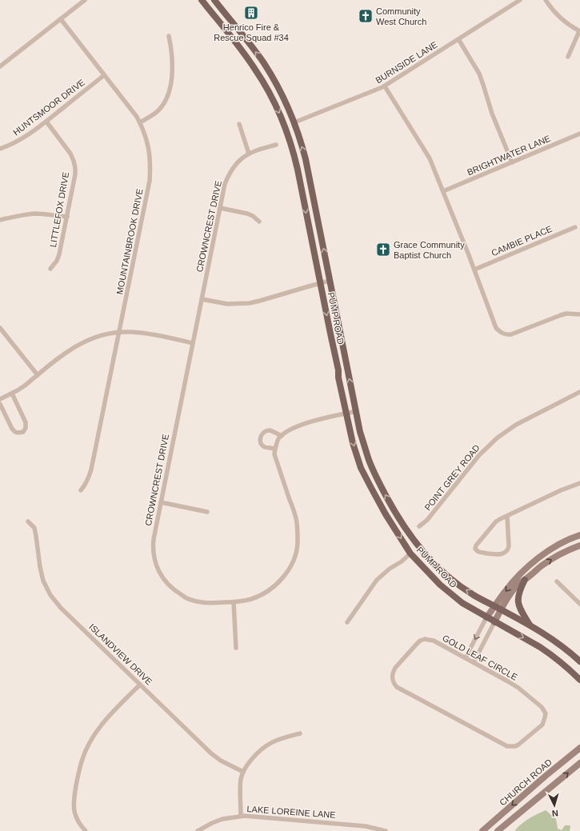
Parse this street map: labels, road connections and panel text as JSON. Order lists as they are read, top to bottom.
{
  "streets": {
    "main road": ["PUMP ROAD", "CHURCH ROAD"],
    "street": [
      "BURNSIDE LANE",
      "HUNTSMOOR DRIVE",
      "BRIGHTWATER LANE",
      "LITTLEFOX DRIVE",
      "CROWNCREST DRIVE",
      "CAMBIE PLACE",
      "MOUNTAINBROOK DRIVE",
      "POINT GREY ROAD",
      "ISLANDVIEW DRIVE",
      "GOLD LEAF CIRCLE",
      "LAKE LOREINE LANE"
    ]
  },
  "crossings": [
    ["BURNSIDE LANE", "PUMP ROAD"],
    ["HUNTSMOOR DRIVE", "LITTLEFOX DRIVE"],
    ["HUNTSMOOR DRIVE", "MOUNTAINBROOK DRIVE"]
  ],
  "places": {
    "building": ["Henrico Fire & Rescue Squad #34"],
    "church": ["Community West Church", "Grace Community Baptist Church"]
  },
  "north": "bottom"
}
